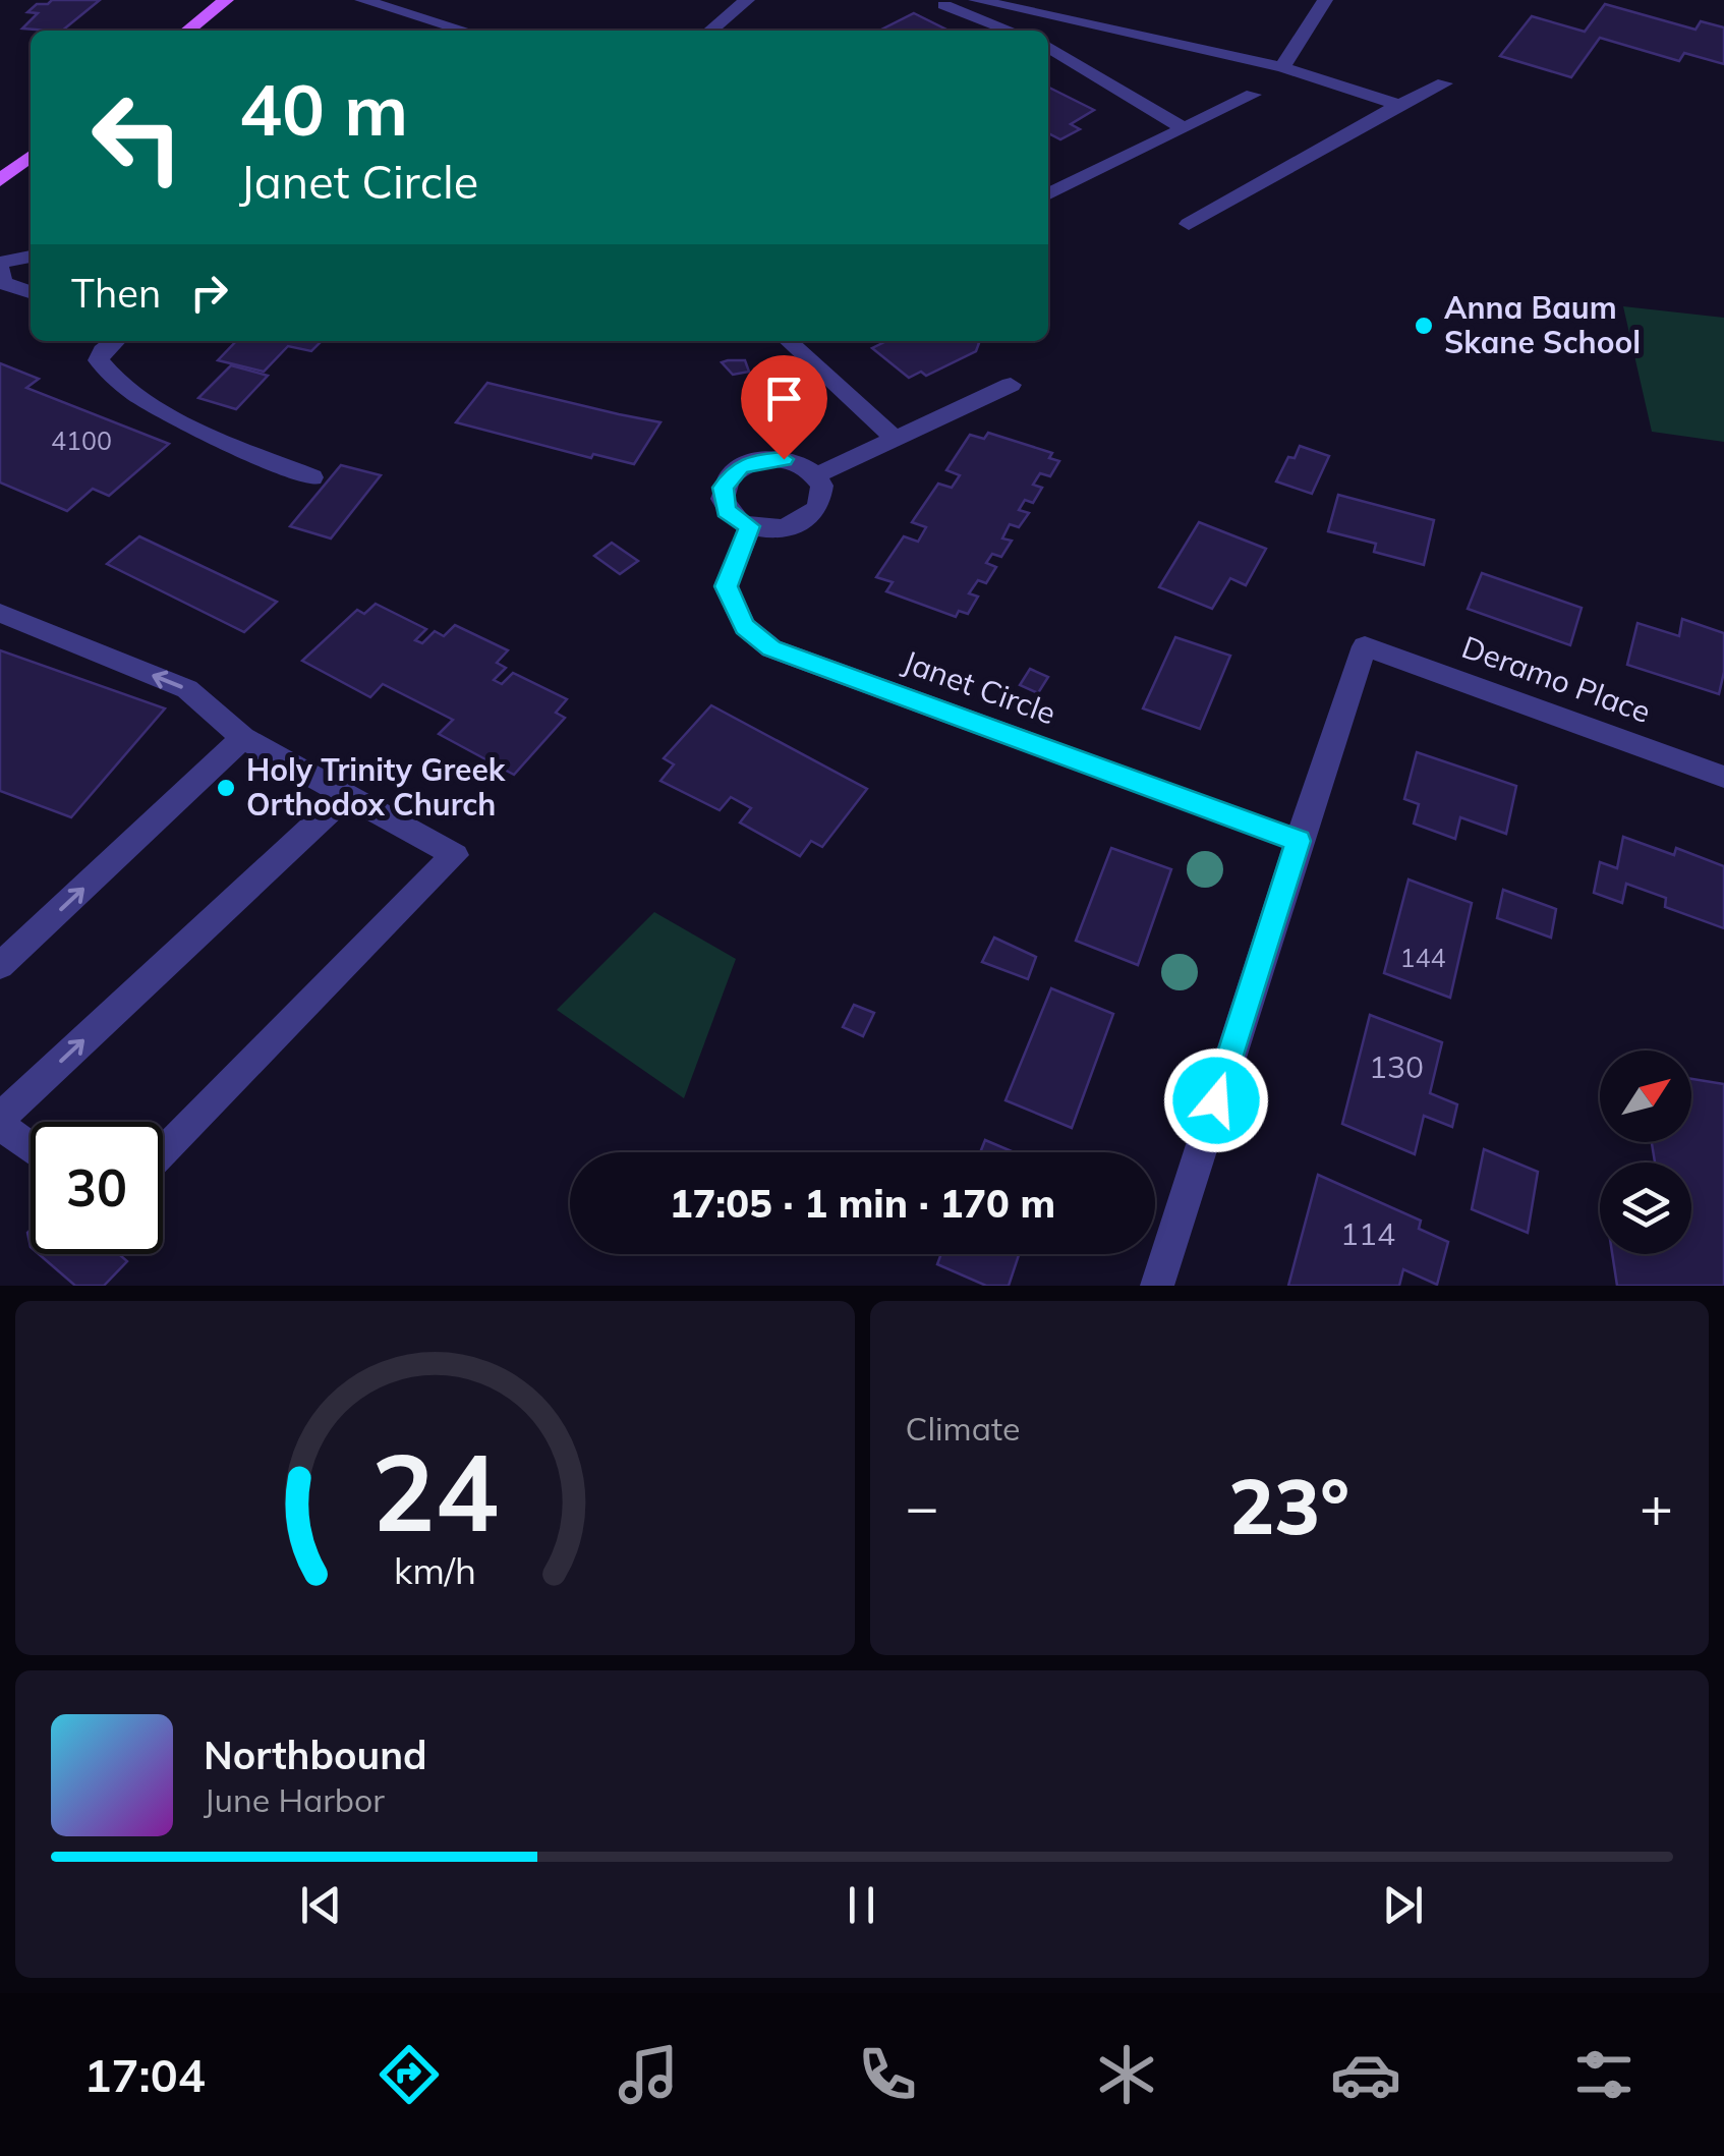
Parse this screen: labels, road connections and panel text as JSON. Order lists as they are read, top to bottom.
{
  "streets": {
    "street": ["Deramo Place", "Janet Circle"]
  },
  "crossings": [
    ["Deramo Place", "Janet Circle"]
  ],
  "places": ["Anna Baum Skane School", "Holy Trinity Greek Orthodox Church"],
  "house_numbers": [
    "4100",
    "144",
    "130",
    "114"
  ],
  "north": "top right",
  "page": {
    "turn": ["40 m", "Janet Circle"],
    "then": "Then",
    "limit": "30",
    "trip": "17:05 · 1 min · 170 m",
    "tile": "Climate",
    "heat": ["−", "23°", "+"],
    "song": ["Northbound", "June Harbor"],
    "tabs": "17:04",
    "gauge": ["24", "km/h"]
  }
}
